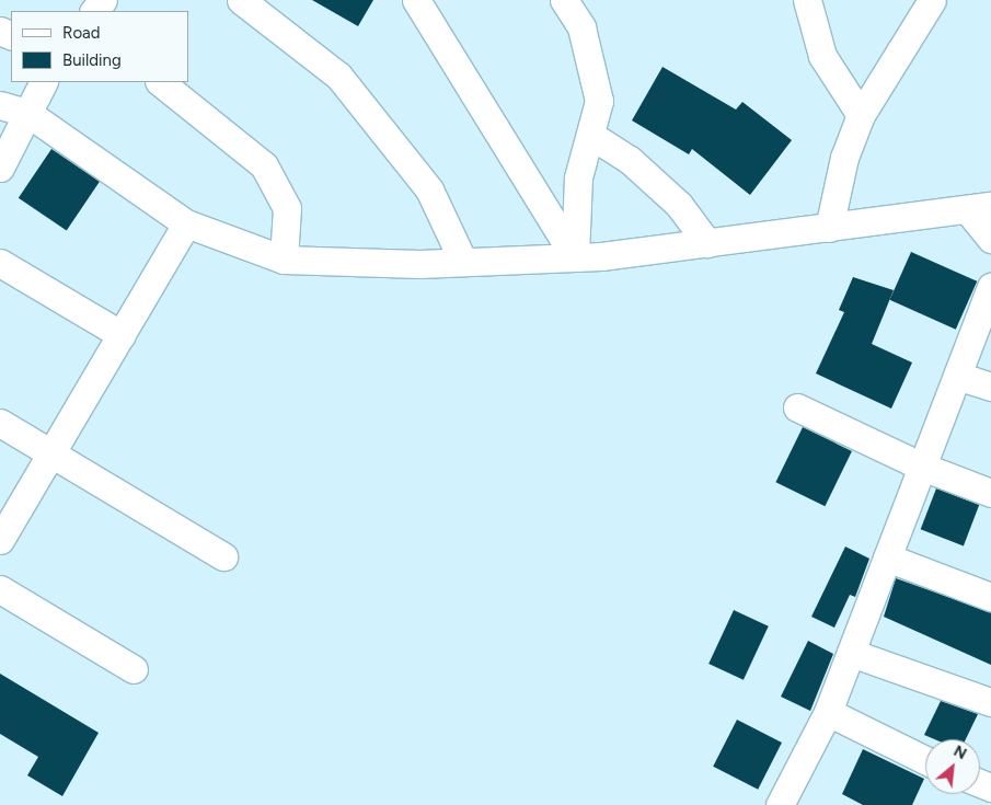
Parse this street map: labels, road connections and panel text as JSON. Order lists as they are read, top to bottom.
{
  "legend": ["Road", "Building"],
  "north": "top right"
}
